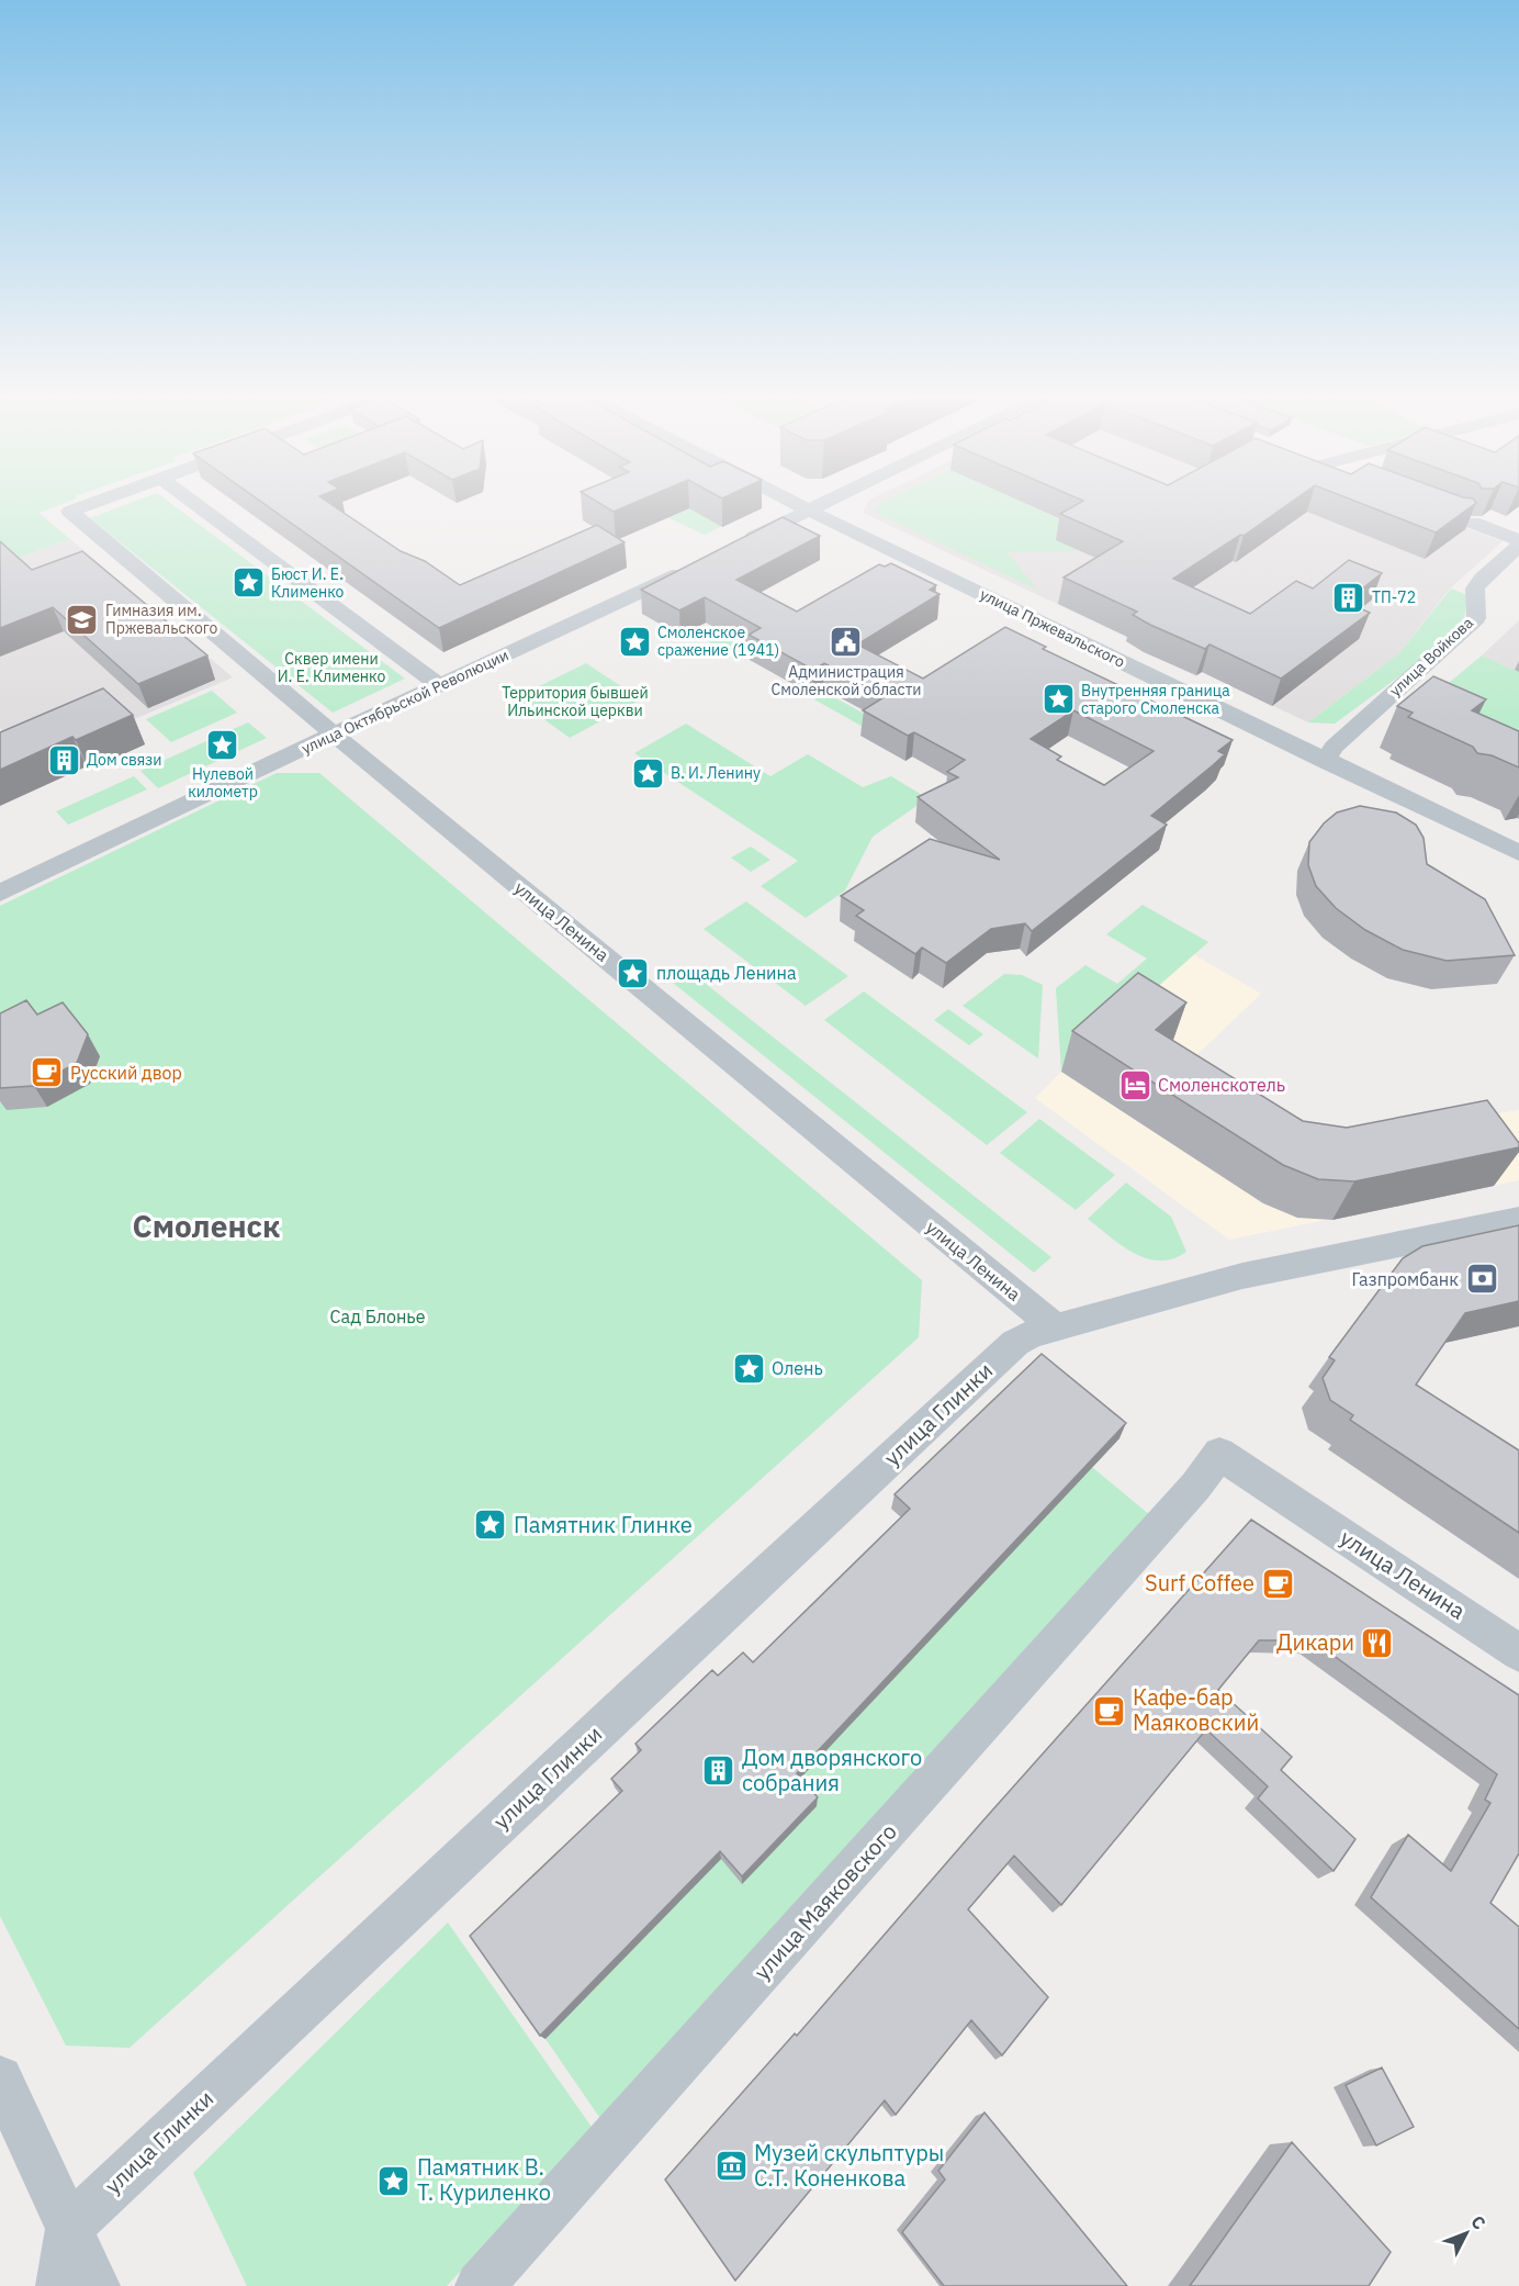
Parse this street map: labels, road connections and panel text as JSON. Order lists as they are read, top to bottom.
{
  "streets": {
    "street": [
      "улица Пржевальского",
      "улица Войкова",
      "улица Октябрьской Революции",
      "улица Ленина",
      "улица Глинки",
      "улица Маяковского"
    ]
  },
  "crossings": [
    ["улица Пржевальского", "улица Войкова"],
    ["улица Октябрьской Революции", "улица Ленина"],
    ["улица Ленина", "улица Глинки"],
    ["улица Ленина", "улица Маяковского"]
  ],
  "districts": ["Смоленск"],
  "parks": ["Сквер имени И. Е. Клименко", "Территория бывшей Ильинской церкви", "Сад Блонье"],
  "places": {
    "place": [
      "Бюст И. Е. Клименко",
      "Смоленское сражение (1941)",
      "Внутренняя граница старого Смоленска",
      "Нулевой километр",
      "В. И. Ленину",
      "площадь Ленина",
      "Олень",
      "Памятник Глинке",
      "Памятник В. Т. Куриленко"
    ],
    "building": ["ТП-72", "Дом связи", "Дом дворянского собрания"],
    "school or university": ["Гимназия им. Пржевальского"],
    "public building": ["Администрация Смоленской области"],
    "cafe": ["Русский двор", "Surf Coffee", "Кафе-бар Маяковский"],
    "hotel": ["Смоленскотель"],
    "bank": ["Газпромбанк"],
    "restaurant": ["Дикари"],
    "museum": ["Музей скульптуры С.Т. Коненкова"]
  },
  "north": "top right"
}
